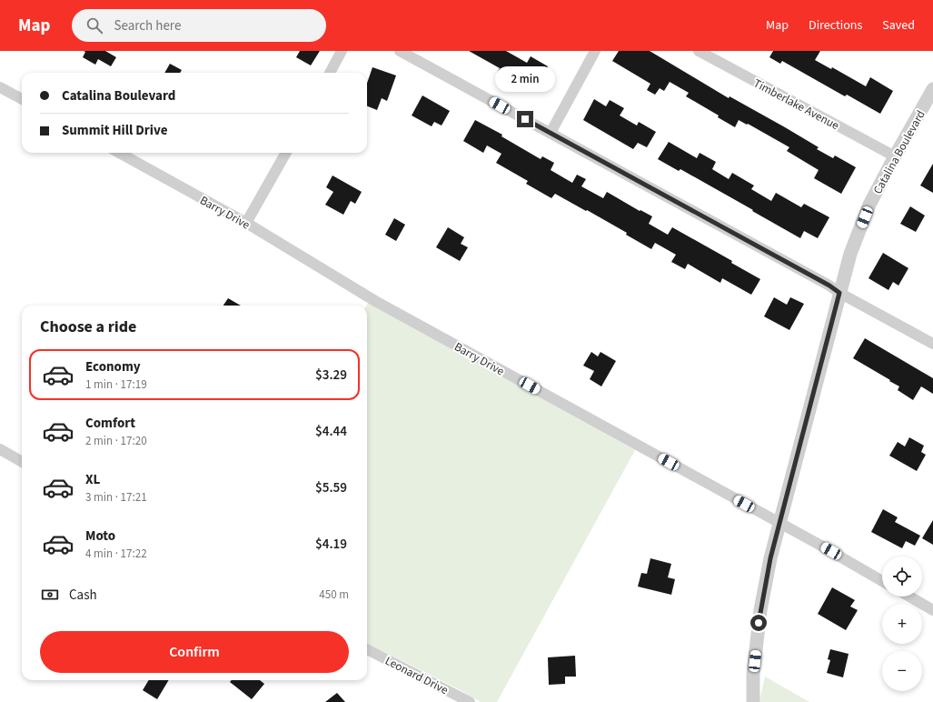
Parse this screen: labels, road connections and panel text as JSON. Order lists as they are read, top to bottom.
{
  "streets": {
    "street": [
      "Timberlake Avenue",
      "Catalina Boulevard",
      "Barry Drive",
      "Leonard Drive"
    ]
  },
  "crossings": [
    ["Timberlake Avenue", "Catalina Boulevard"],
    ["Catalina Boulevard", "Barry Drive"]
  ],
  "page": {
    "header": "Map",
    "search": "Search here",
    "nav": ["Map", "Directions", "Saved"],
    "bubble": "2 min",
    "banner": ["Catalina Boulevard", "Summit Hill Drive"],
    "heading": "Choose a ride",
    "list": [
      {
        "name": "Economy",
        "note": "1 min · 17:19",
        "value": "$3.29"
      },
      {
        "name": "Comfort",
        "note": "2 min · 17:20",
        "value": "$4.44"
      },
      {
        "name": "XL",
        "note": "3 min · 17:21",
        "value": "$5.59"
      },
      {
        "name": "Moto",
        "note": "4 min · 17:22",
        "value": "$4.19"
      }
    ],
    "map_buttons": ["+", "−"],
    "pay": ["Cash", "450 m"],
    "buttons": "Confirm"
  }
}
